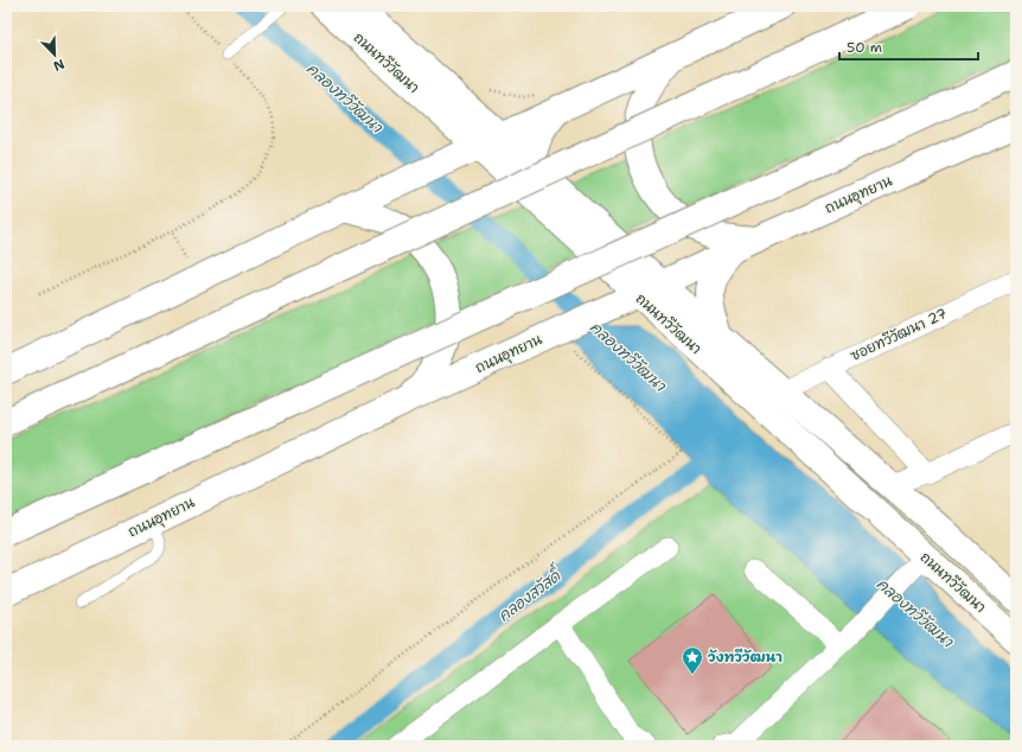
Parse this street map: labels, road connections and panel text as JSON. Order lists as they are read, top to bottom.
{
  "streets": {
    "main road": ["ถนนทวีวัฒนา", "ถนนอุทยาน"],
    "street": ["ซอยทวีวัฒนา 27"]
  },
  "crossings": [
    ["ถนนทวีวัฒนา", "ถนนอุทยาน"],
    ["ถนนทวีวัฒนา", "ซอยทวีวัฒนา 27"]
  ],
  "water": ["คลองทวีวัฒนา", "คลองสวัสดิ์"],
  "places": {
    "place": ["วังทวีวัฒนา"]
  },
  "scale_bar": "50 m",
  "north": "bottom right"
}
